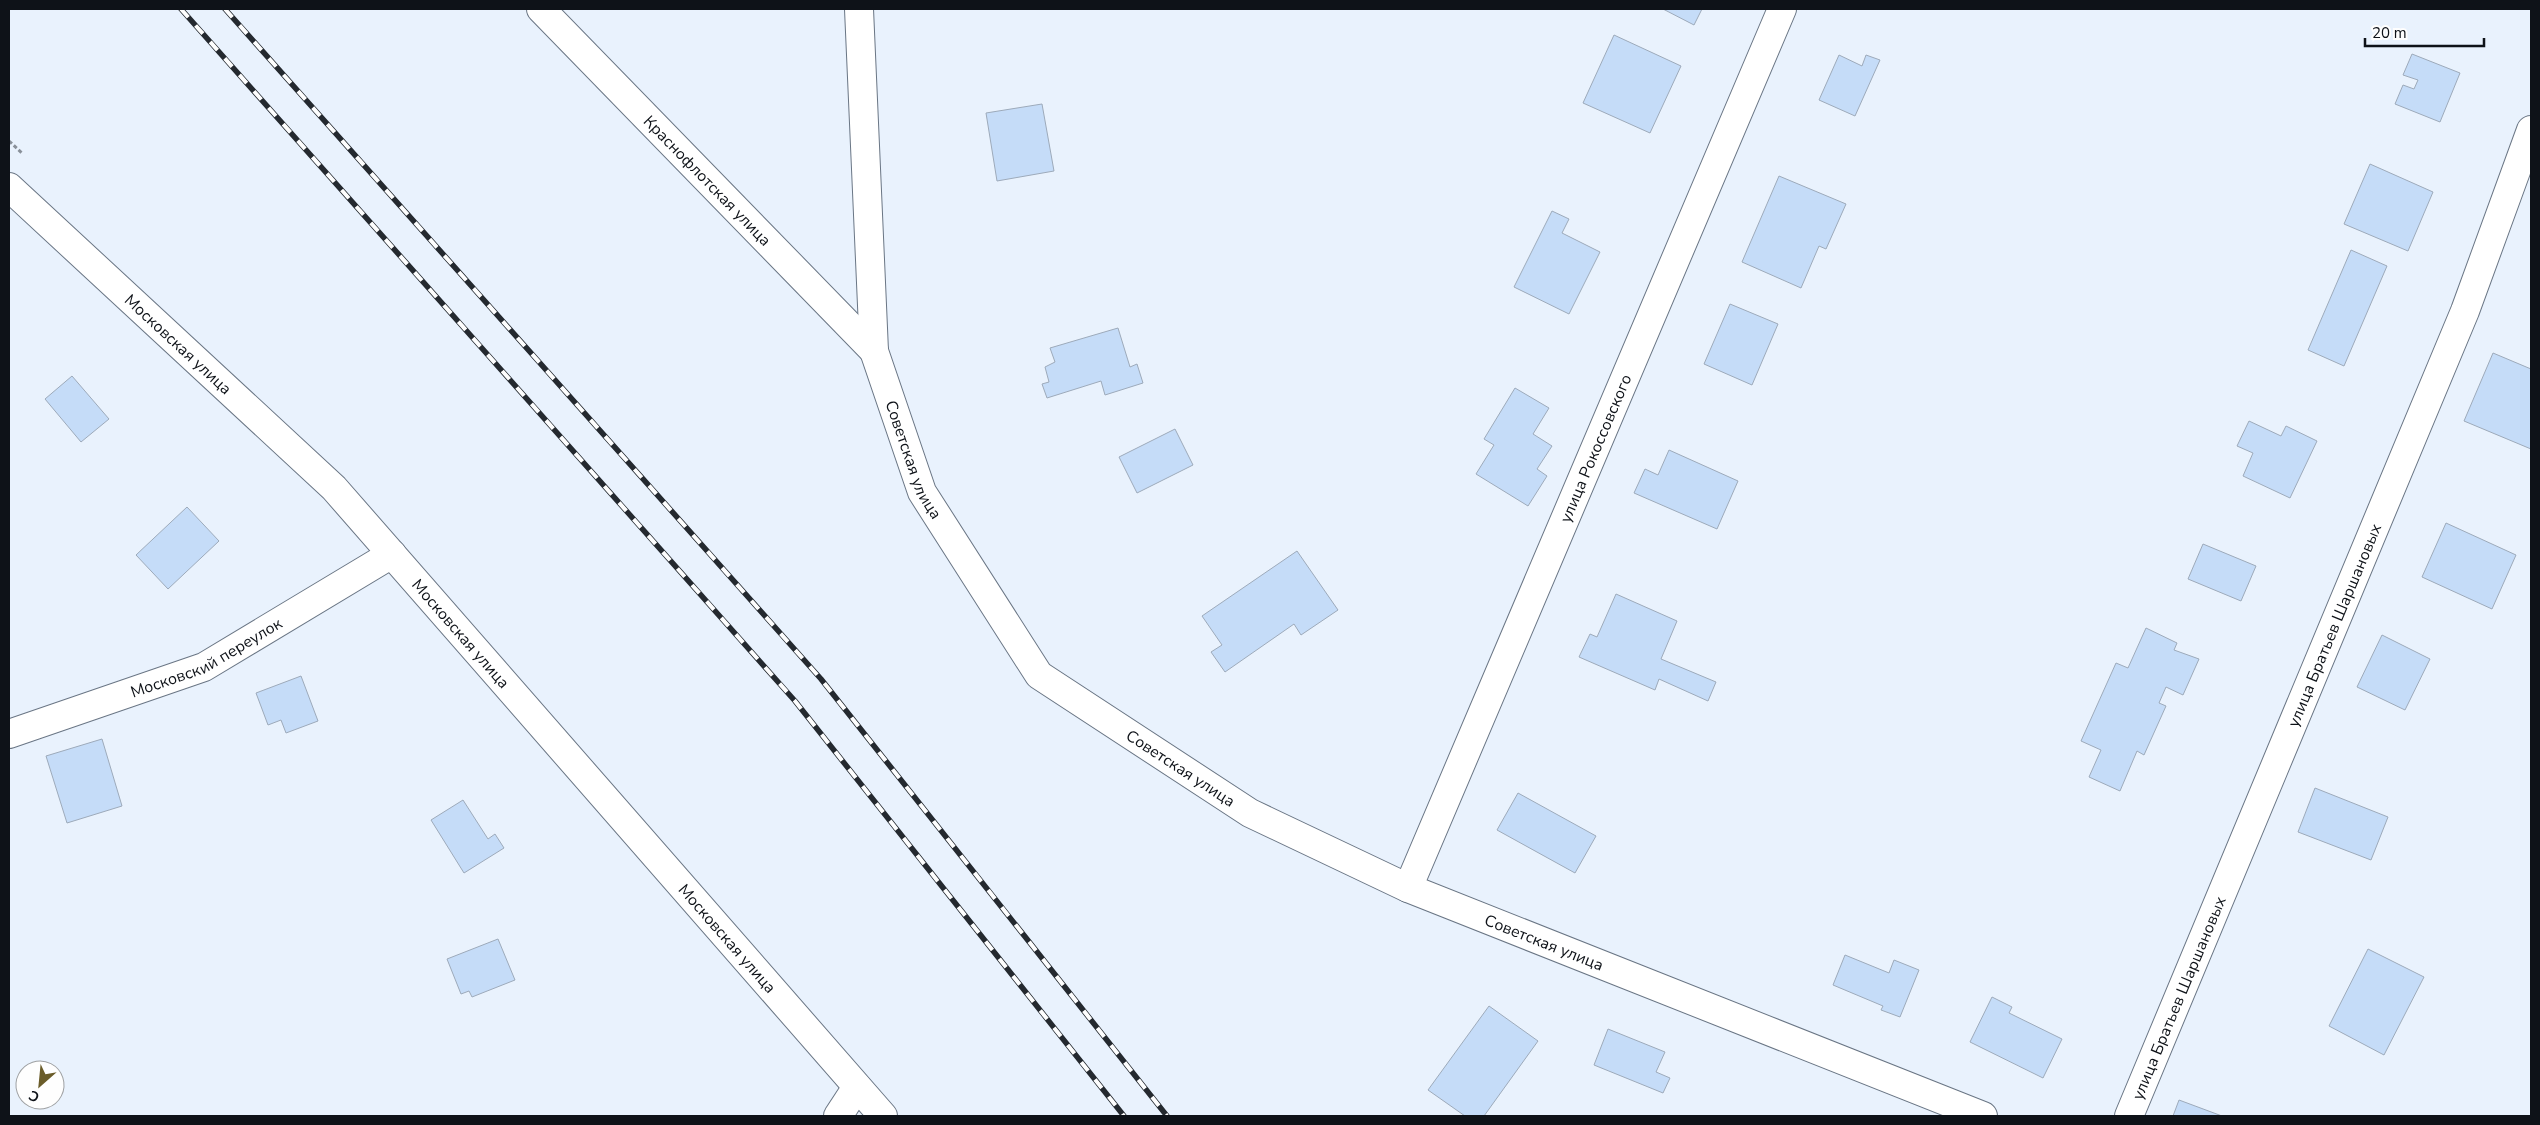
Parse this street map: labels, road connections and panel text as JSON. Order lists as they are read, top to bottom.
{
  "streets": {
    "street": [
      "Краснофлотская улица",
      "Московская улица",
      "улица Рокоссовского",
      "Советская улица",
      "улица Братьев Шаршановых",
      "Московский переулок"
    ]
  },
  "crossings": [
    ["Краснофлотская улица", "Советская улица"],
    ["Московская улица", "Московский переулок"],
    ["улица Рокоссовского", "Советская улица"]
  ],
  "scale_bar": "20 m",
  "north": "bottom left"
}
